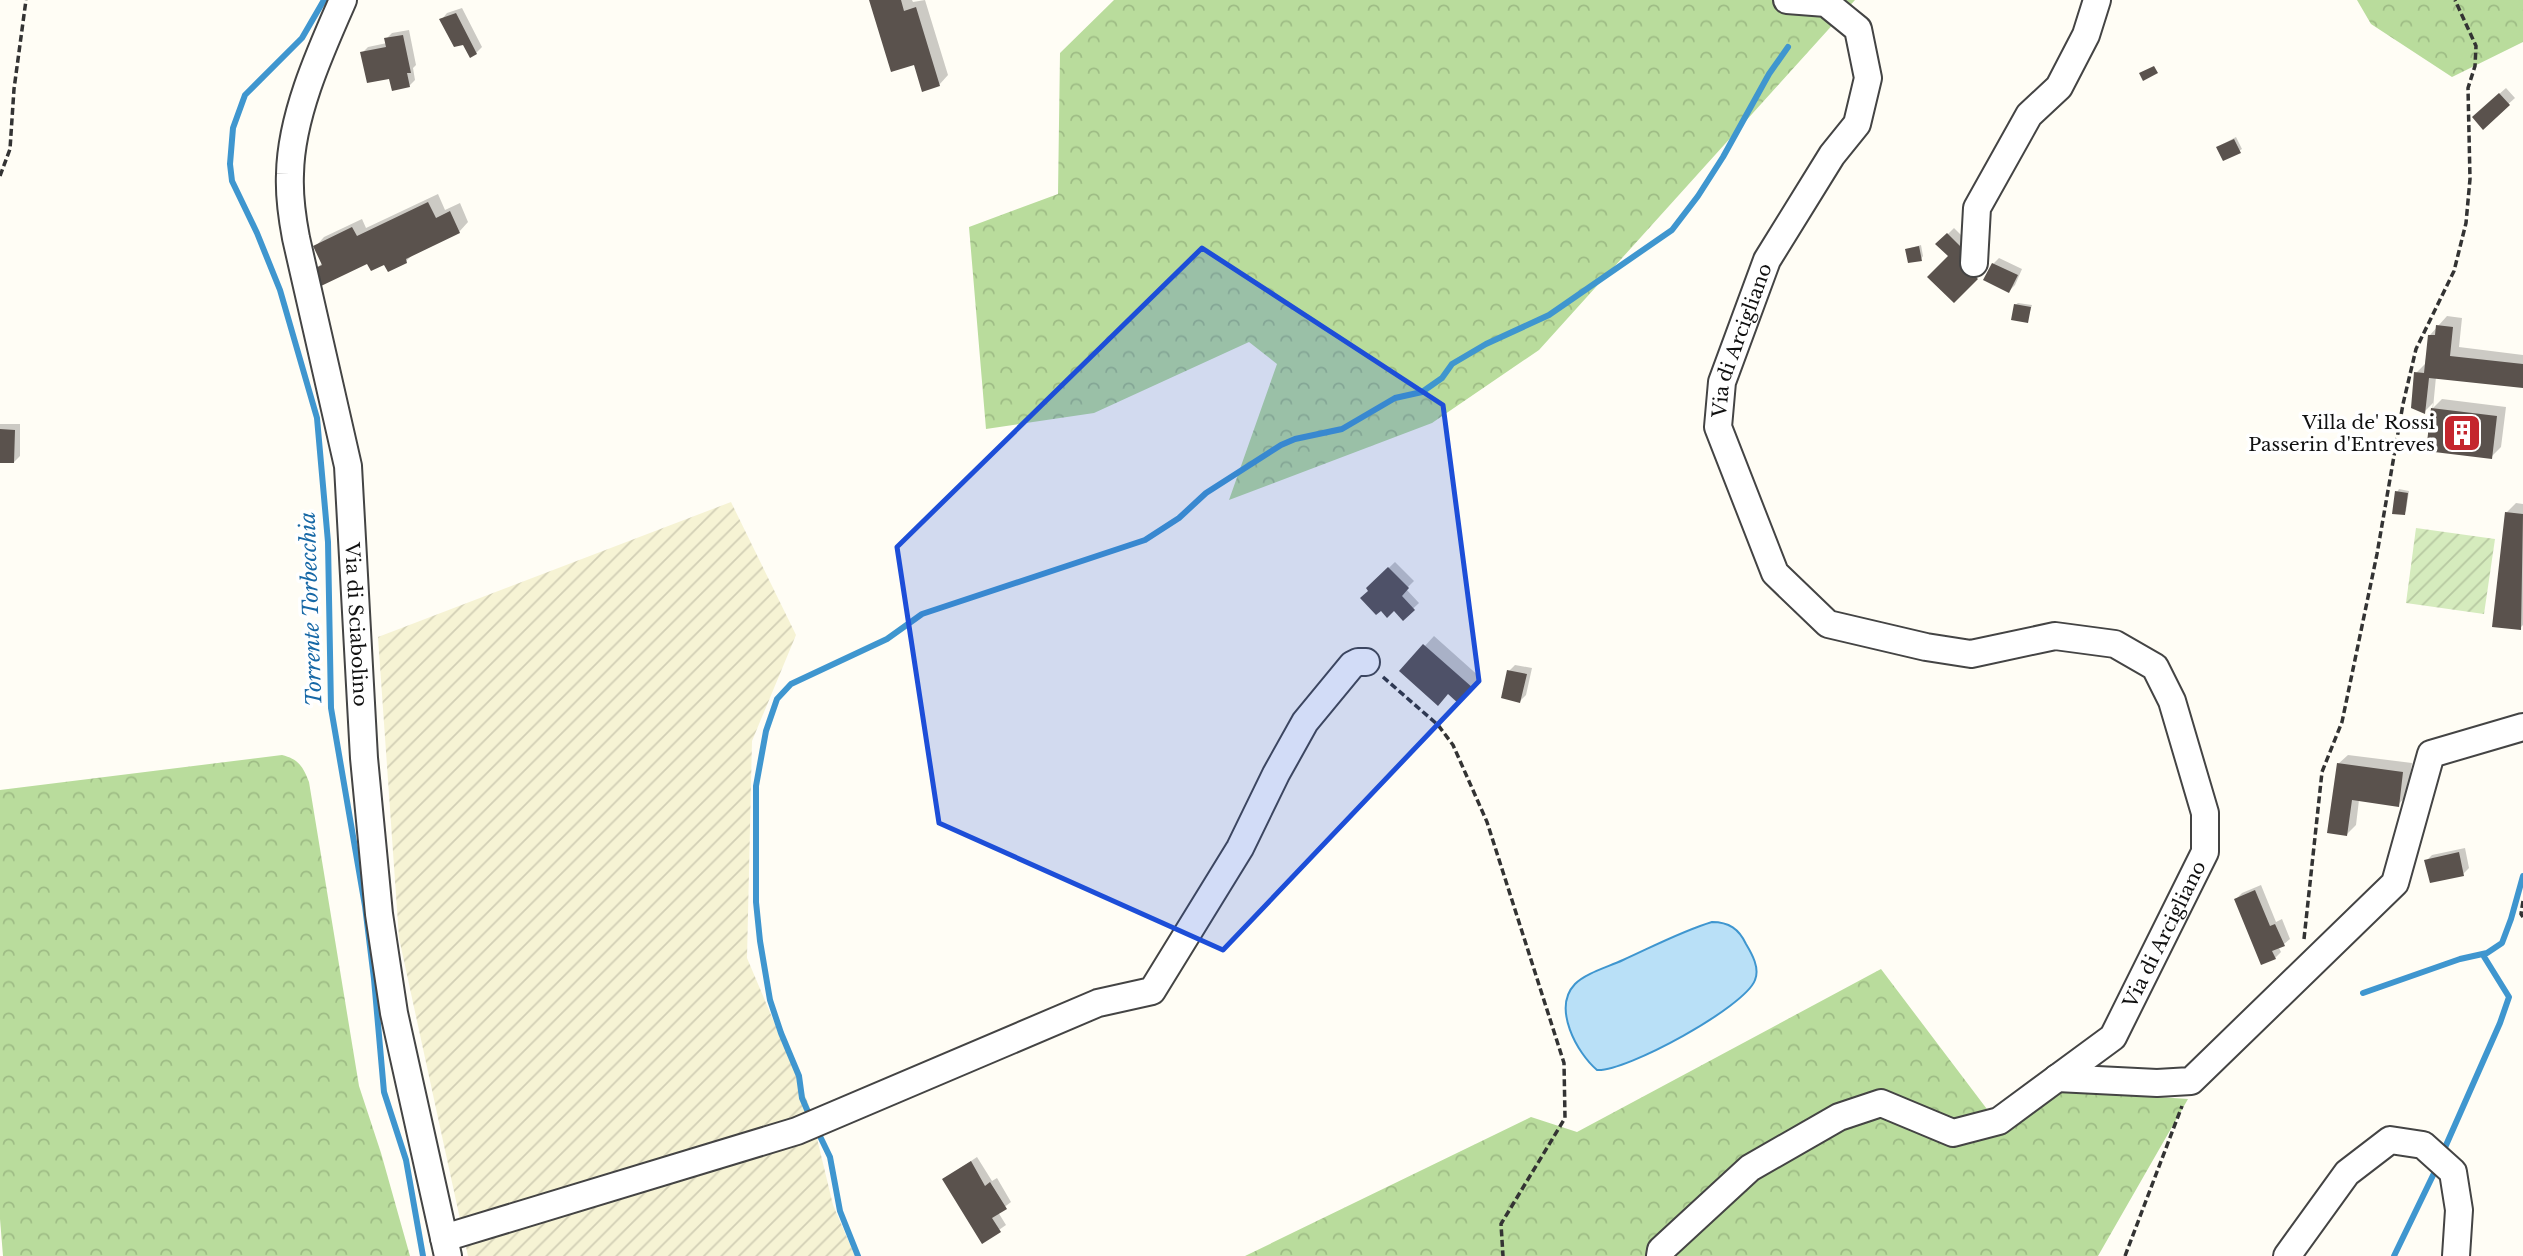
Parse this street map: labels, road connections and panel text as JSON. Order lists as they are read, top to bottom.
{
  "streets": {
    "street": ["Via di Arcigliano", "Via di Sciabolino"]
  },
  "water": ["Torrente Torbecchia"],
  "places": {
    "building": ["Villa de' Rossi Passerin d'Entreves"]
  }
}
